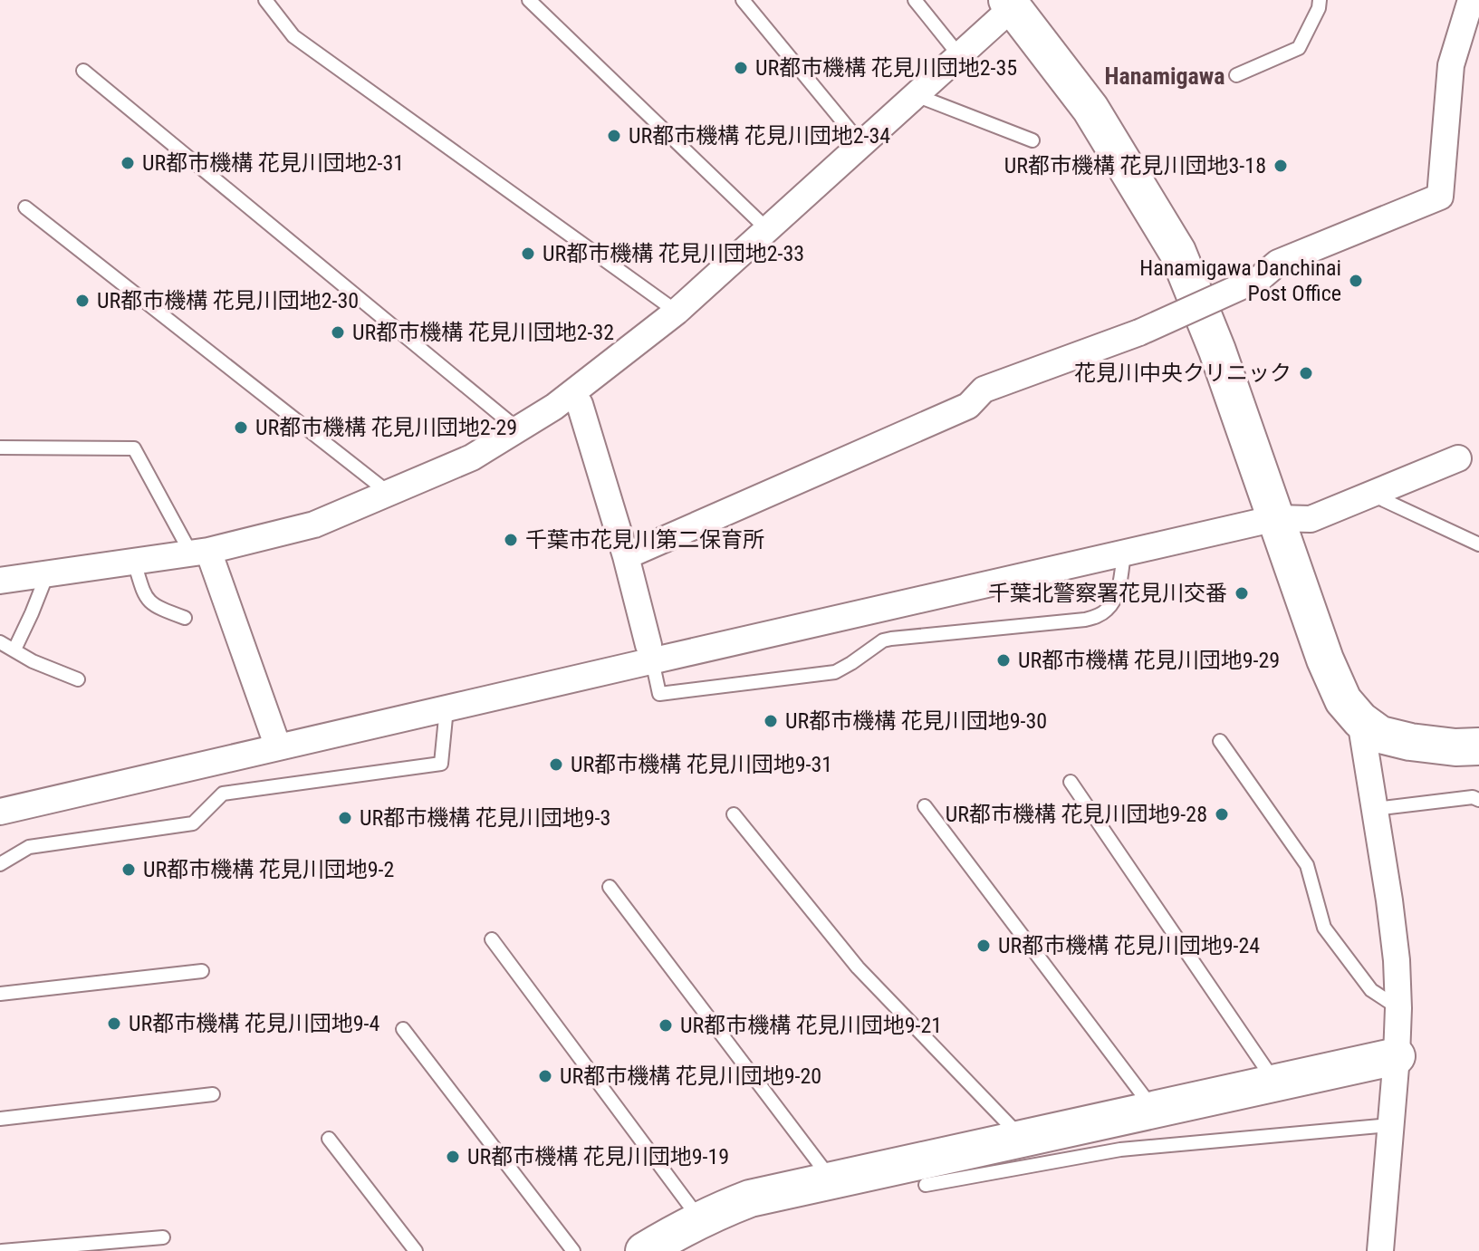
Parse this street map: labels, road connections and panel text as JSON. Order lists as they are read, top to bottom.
{
  "districts": ["Hanamigawa"],
  "places": [
    "UR都市機構 花見川団地2-35",
    "UR都市機構 花見川団地2-34",
    "UR都市機構 花見川団地2-31",
    "UR都市機構 花見川団地3-18",
    "UR都市機構 花見川団地2-33",
    "Hanamigawa Danchinai Post Office",
    "UR都市機構 花見川団地2-30",
    "UR都市機構 花見川団地2-32",
    "花見川中央クリニック",
    "UR都市機構 花見川団地2-29",
    "千葉市花見川第二保育所",
    "千葉北警察署花見川交番",
    "UR都市機構 花見川団地9-29",
    "UR都市機構 花見川団地9-30",
    "UR都市機構 花見川団地9-31",
    "UR都市機構 花見川団地9-28",
    "UR都市機構 花見川団地9-3",
    "UR都市機構 花見川団地9-2",
    "UR都市機構 花見川団地9-24",
    "UR都市機構 花見川団地9-4",
    "UR都市機構 花見川団地9-21",
    "UR都市機構 花見川団地9-20",
    "UR都市機構 花見川団地9-19"
  ]
}
